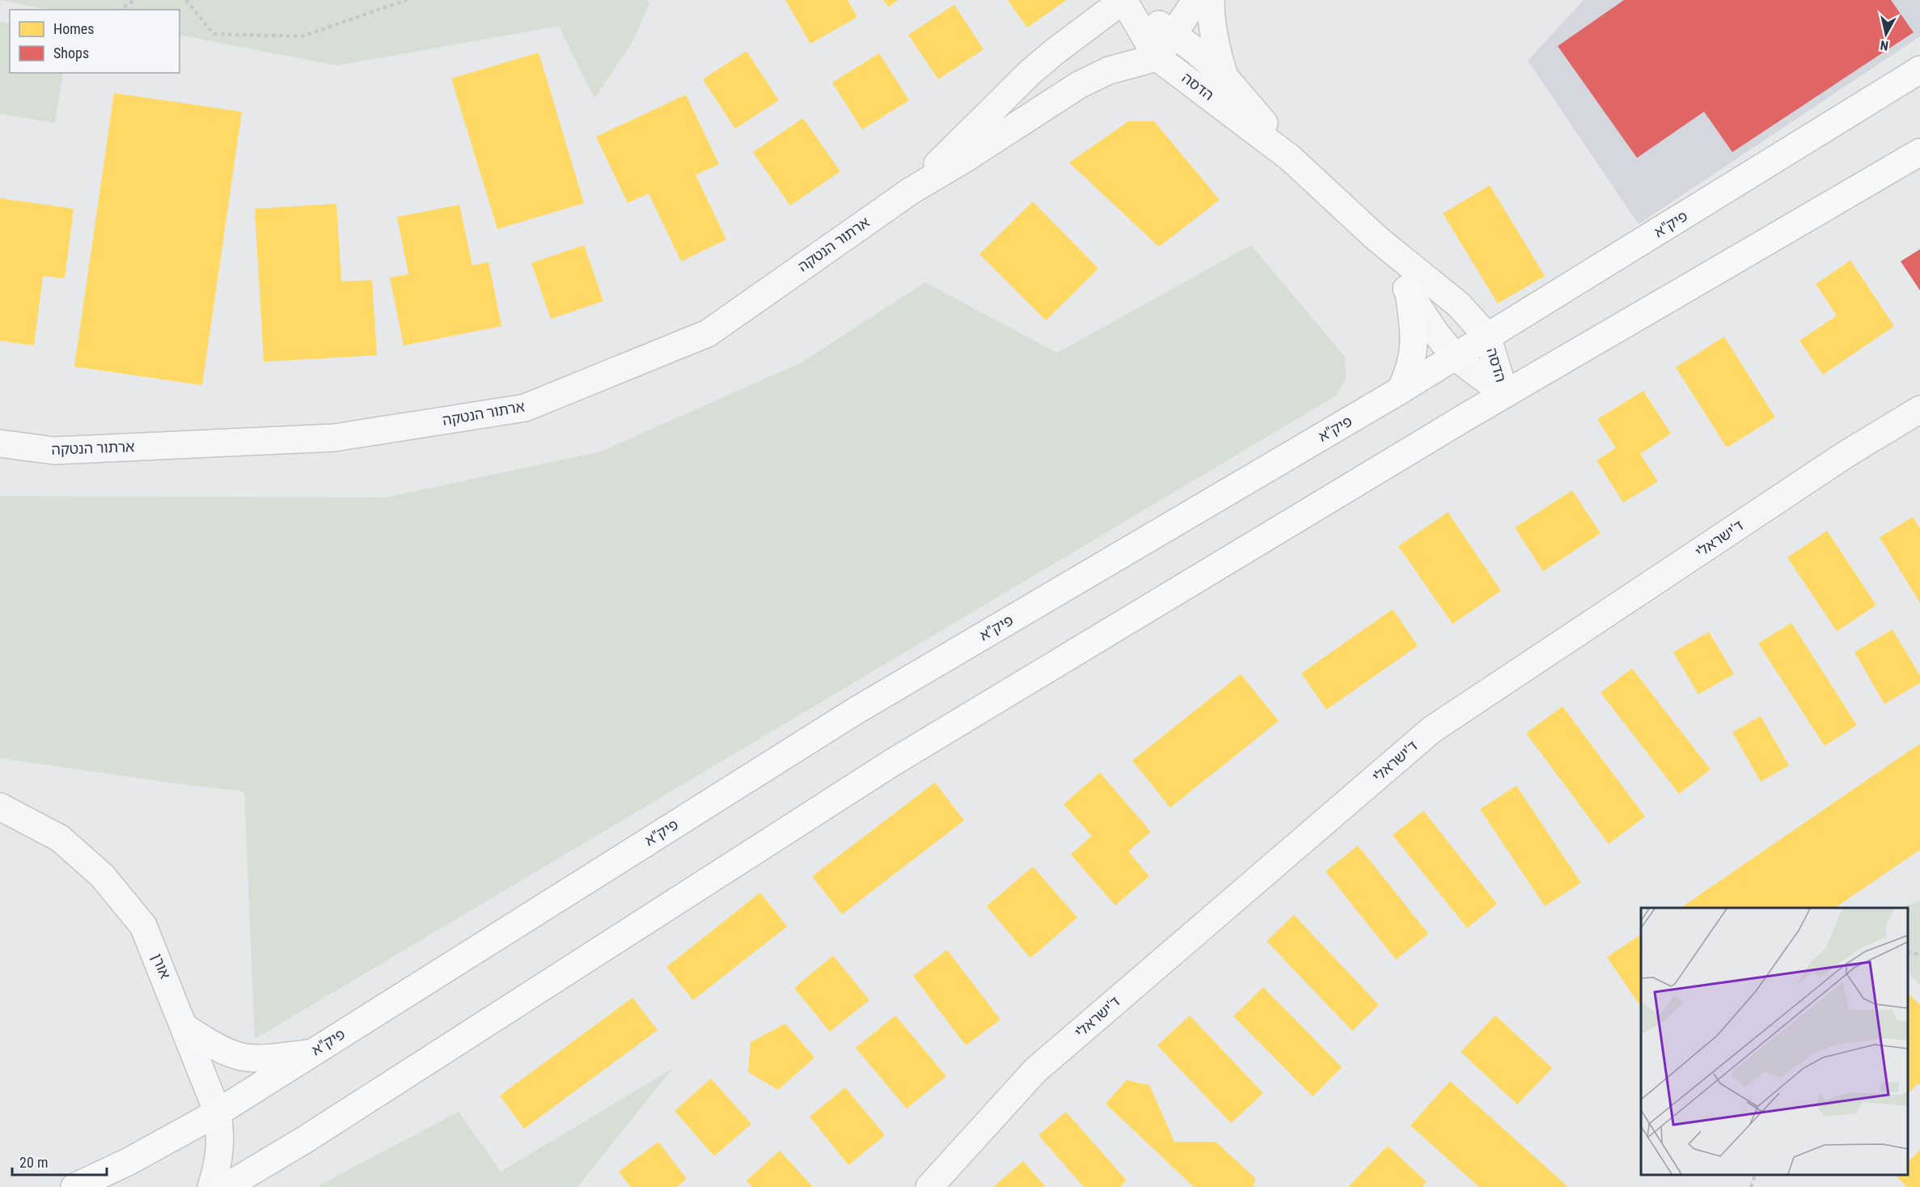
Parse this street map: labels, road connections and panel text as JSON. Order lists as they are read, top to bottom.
{
  "streets": {
    "main road": ["פיק\"א"],
    "street": [
      "הדסה",
      "ארתור הנטקה",
      "ד'ישראלי",
      "אורן"
    ]
  },
  "crossings": [
    ["הדסה", "פיק\"א"],
    ["הדסה", "ארתור הנטקה"],
    ["פיק\"א", "אורן"]
  ],
  "legend": ["Homes", "Shops"],
  "scale_bar": "20 m",
  "north": "bottom"
}
